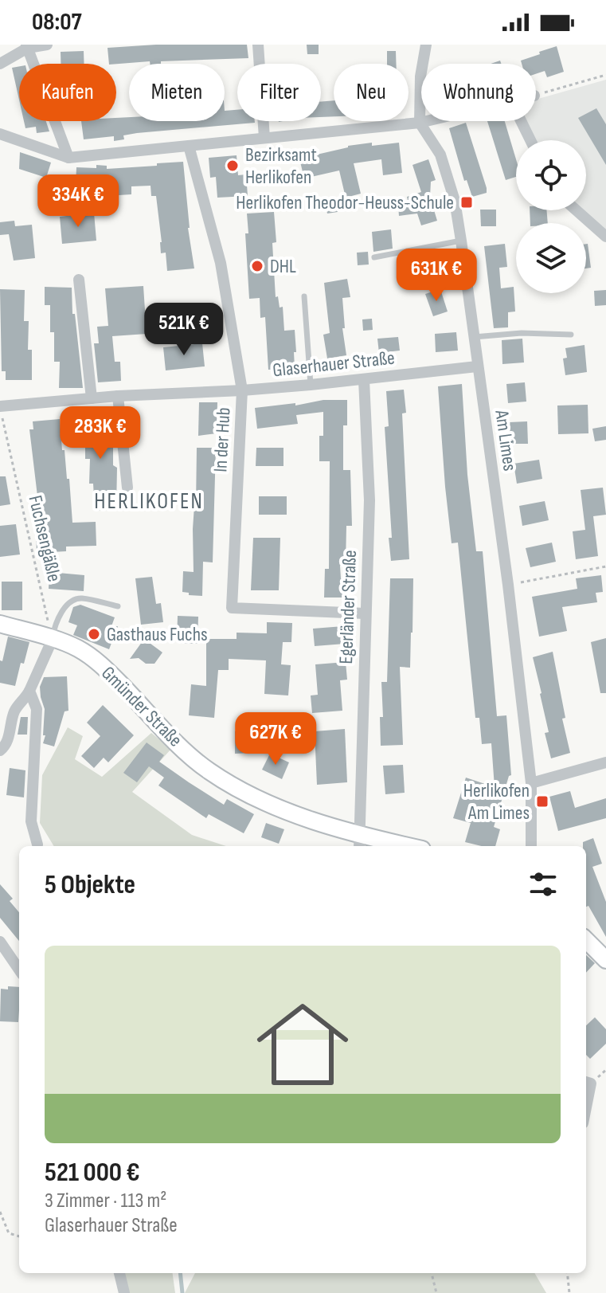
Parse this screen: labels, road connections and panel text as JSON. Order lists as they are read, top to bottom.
{
  "streets": {
    "main road": ["Gmünder Straße"],
    "street": [
      "Glaserhauer Straße",
      "In der Hub",
      "Am Limes",
      "Egerländer Straße"
    ],
    "path": ["Fuchsengäßle"]
  },
  "crossings": [
    ["Glaserhauer Straße", "In der Hub"],
    ["Glaserhauer Straße", "Am Limes"],
    ["Glaserhauer Straße", "Fuchsengäßle"],
    ["Glaserhauer Straße", "Egerländer Straße"],
    ["In der Hub", "Egerländer Straße"],
    ["Fuchsengäßle", "Gmünder Straße"],
    ["Egerländer Straße", "Gmünder Straße"]
  ],
  "districts": ["HERLIKOFEN"],
  "places": {
    "other": ["Bezirksamt Herlikofen", "DHL", "Gasthaus Fuchs"],
    "transit": ["Herlikofen Theodor-Heuss-Schule", "Herlikofen Am Limes"]
  },
  "page": {
    "status": "08:07",
    "chip": [
      "Kaufen",
      "Mieten",
      "Filter",
      "Neu",
      "Wohnung"
    ],
    "price": [
      "334K €",
      "631K €",
      "521K €",
      "283K €",
      "627K €"
    ],
    "heading": "5 Objekte",
    "list": [
      {
        "name": "521 000 €",
        "note": "3 Zimmer · 113 m² · Glaserhauer Straße"
      }
    ]
  }
}
